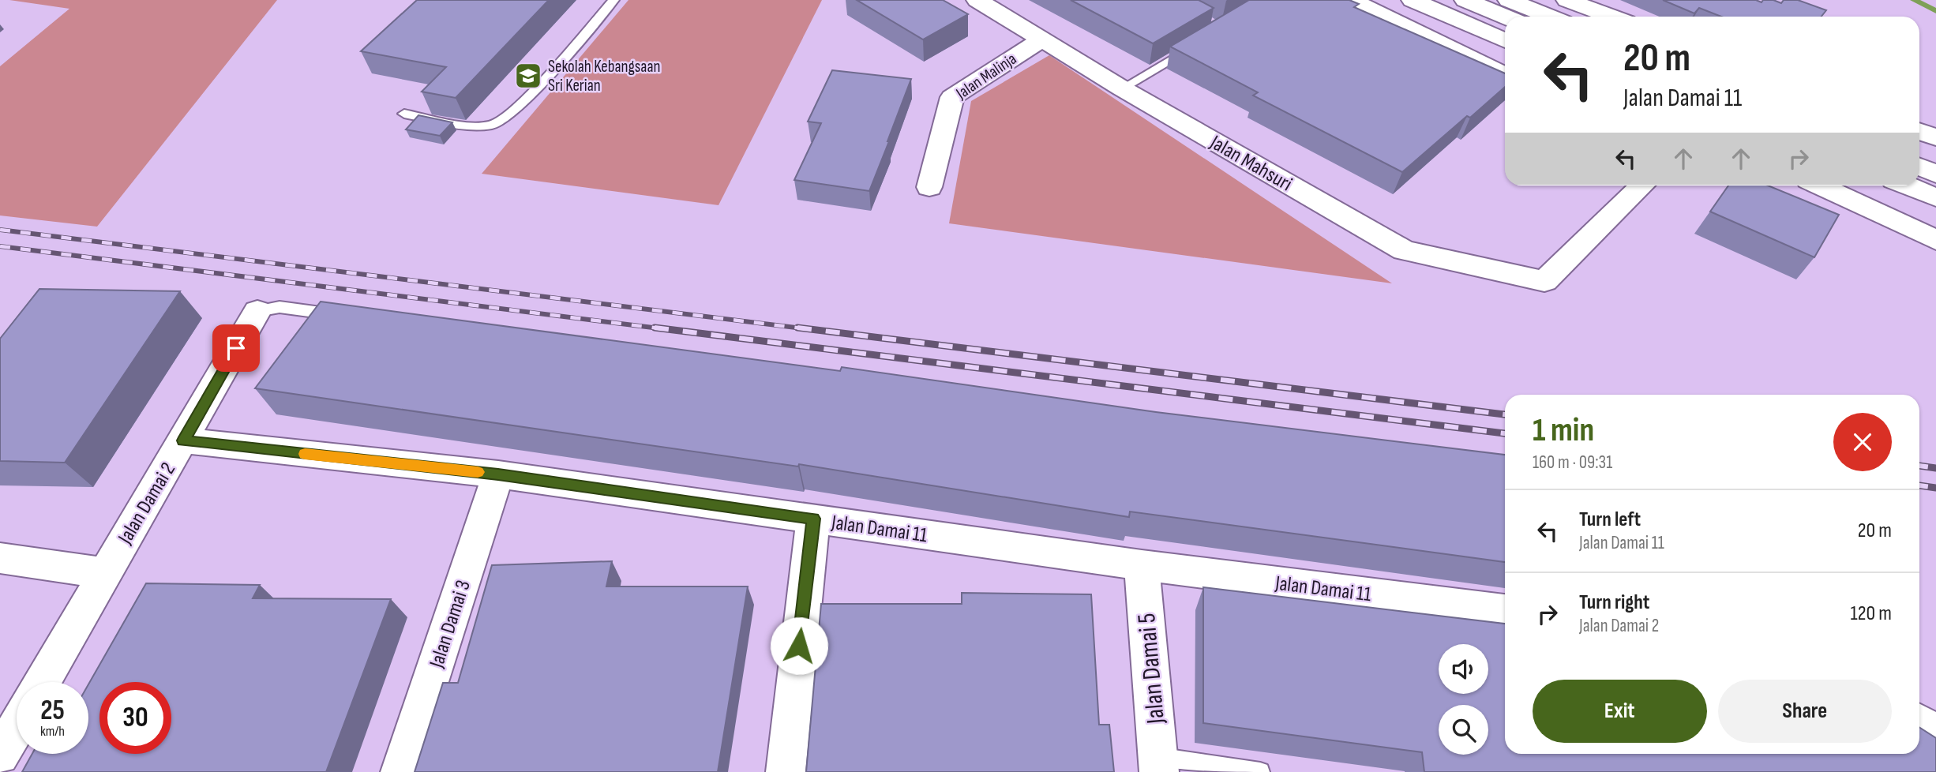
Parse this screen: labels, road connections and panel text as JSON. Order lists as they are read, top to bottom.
{
  "streets": {
    "street": [
      "Jalan Malinja",
      "Jalan Mahsuri",
      "Jalan Damai 2",
      "Jalan Damai 11",
      "Jalan Damai 3",
      "Jalan Damai 5"
    ]
  },
  "crossings": [
    ["Jalan Malinja", "Jalan Mahsuri"],
    ["Jalan Damai 2", "Jalan Damai 11"],
    ["Jalan Damai 11", "Jalan Damai 3"],
    ["Jalan Damai 11", "Jalan Damai 5"]
  ],
  "places": {
    "school or university": ["Sekolah Kebangsaan Sri Kerian"]
  },
  "page": {
    "turn": ["20 m", "Jalan Damai 11"],
    "heading": ["1 min", "160 m · 09:31"],
    "list": [
      {
        "name": "Turn left",
        "note": "Jalan Damai 11",
        "value": "20 m"
      },
      {
        "name": "Turn right",
        "note": "Jalan Damai 2",
        "value": "120 m"
      }
    ],
    "buttons": ["Exit", "Share"],
    "speed": "25 km/h",
    "limit": "30"
  }
}
